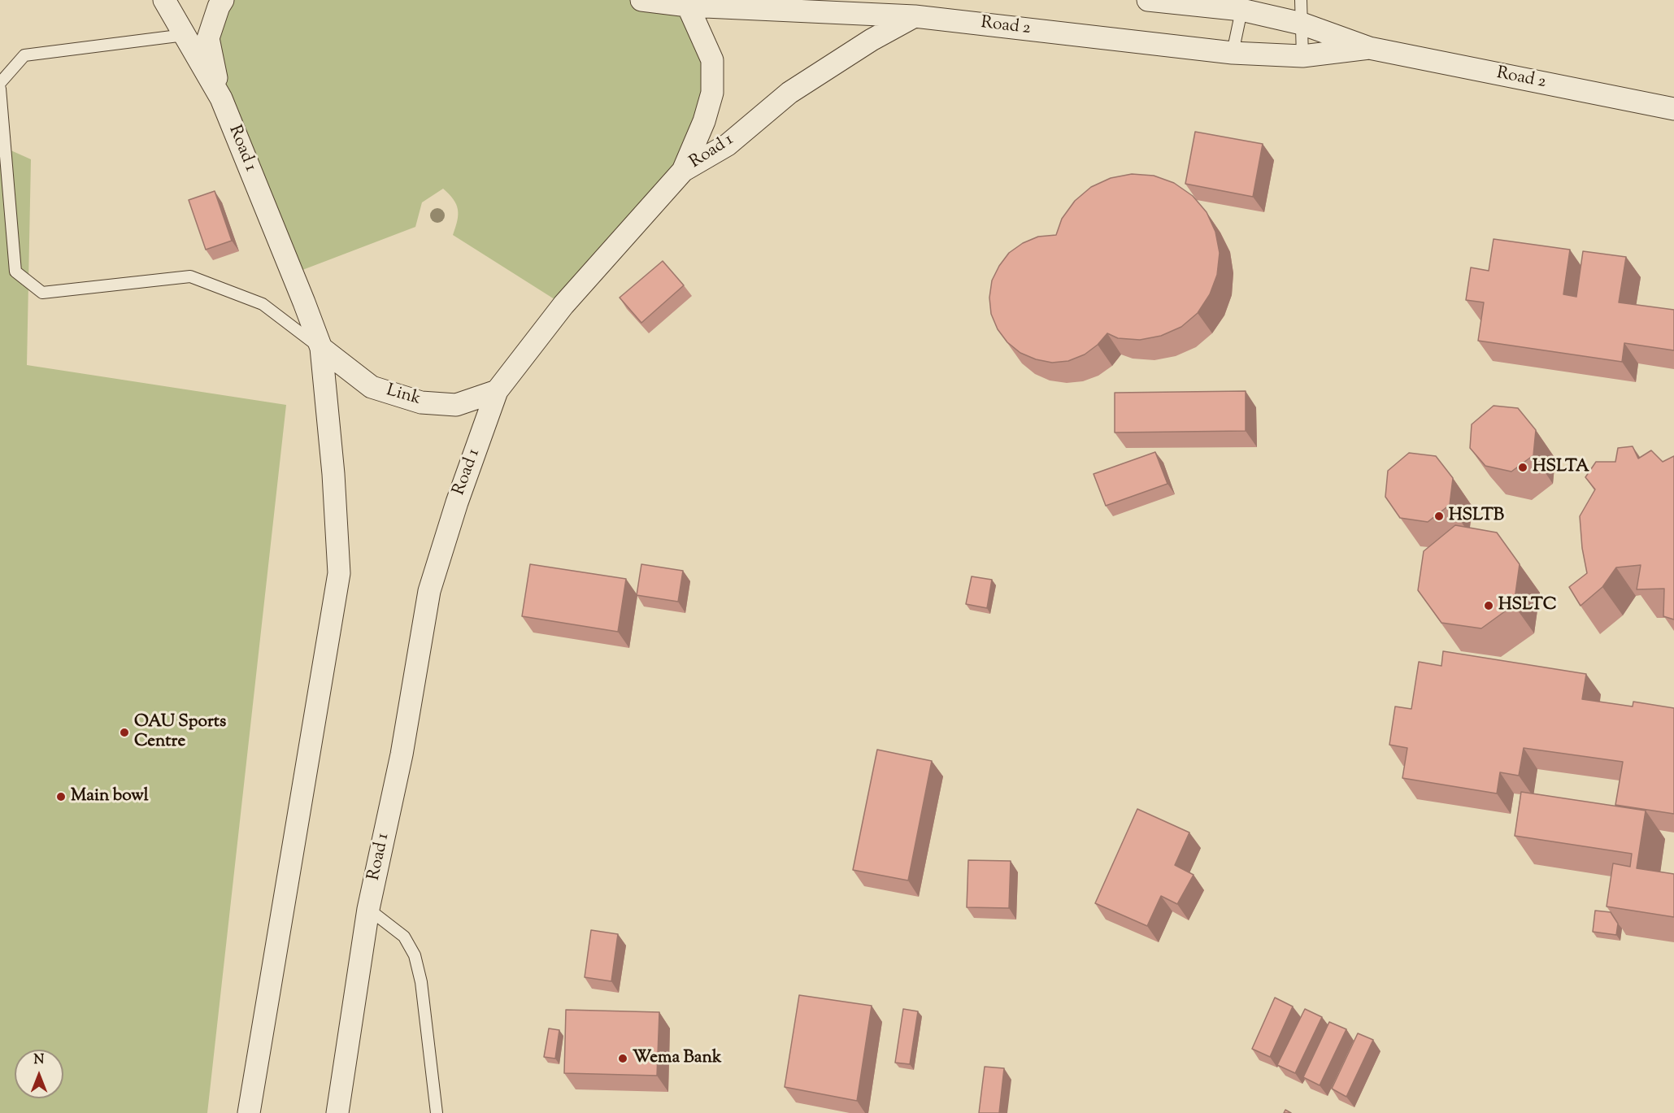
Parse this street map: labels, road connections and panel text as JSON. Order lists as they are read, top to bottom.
{
  "streets": {
    "street": ["Road 2", "Road 1", "Link"]
  },
  "crossings": [
    ["Road 2", "Road 1"],
    ["Road 1", "Link"]
  ],
  "places": [
    "HSLTA",
    "HSLTB",
    "HSLTC",
    "OAU Sports Centre",
    "Main bowl",
    "Wema Bank"
  ],
  "north": "top"
}
